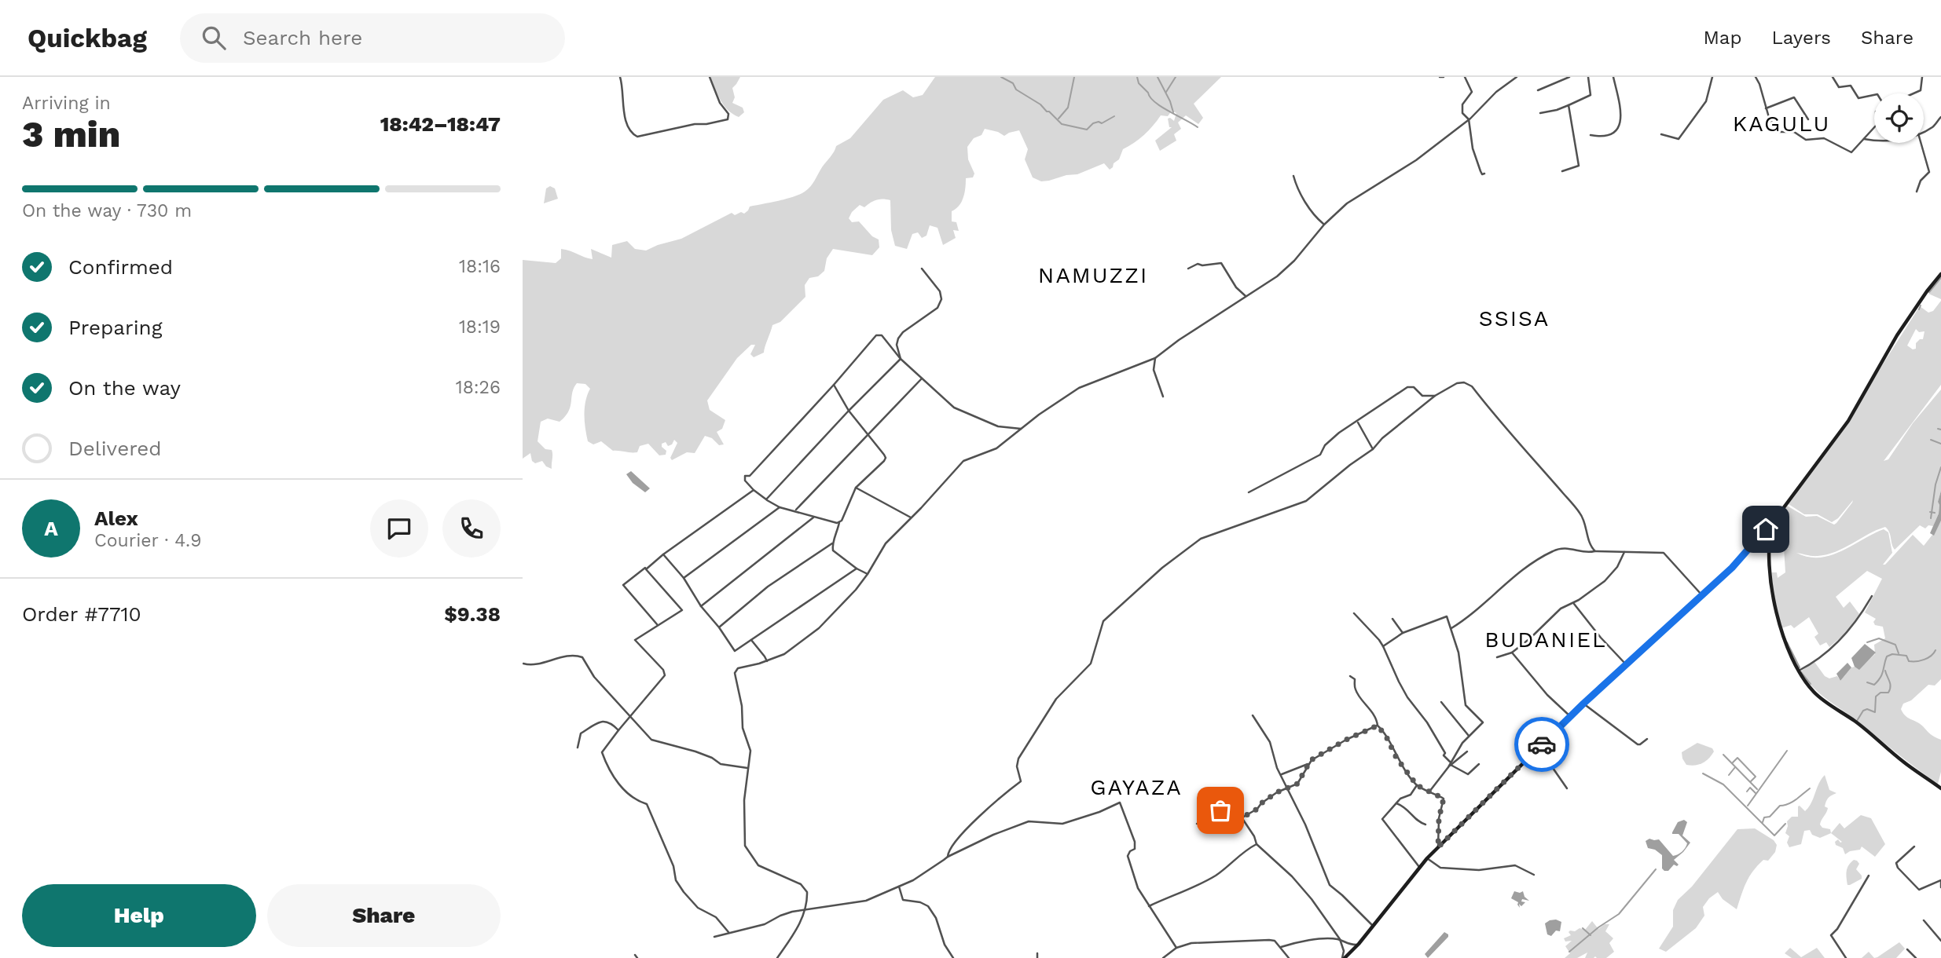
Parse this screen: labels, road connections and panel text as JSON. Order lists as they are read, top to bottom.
{
  "districts": [
    "KAGULU",
    "NAMUZZI",
    "SSISA",
    "BUDANIEL",
    "GAYAZA"
  ],
  "page": {
    "header": "Quickbag",
    "search": "Search here",
    "nav": ["Map", "Layers", "Share"],
    "heading": ["3 min", "Arriving in", "18:42–18:47"],
    "panel": [
      "Alex",
      "Courier · 4.9",
      "Order #7710",
      "$9.38"
    ],
    "bar": "On the way · 730 m",
    "list": [
      ["Confirmed", "18:16"],
      ["Preparing", "18:19"],
      ["On the way", "18:26"],
      "Delivered"
    ],
    "round": "A",
    "buttons": ["Help", "Share"]
  }
}
